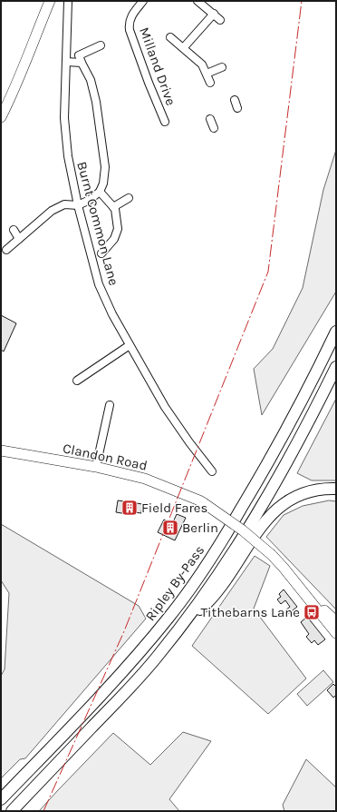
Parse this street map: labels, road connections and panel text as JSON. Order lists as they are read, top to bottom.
{
  "streets": {
    "highway": ["Ripley By-Pass"],
    "main road": ["Clandon Road"],
    "street": ["Milland Drive", "Burnt Common Lane"]
  },
  "places": {
    "building": ["Field Fares", "Berlin"],
    "bus stop": ["Tithebarns Lane"]
  }
}
